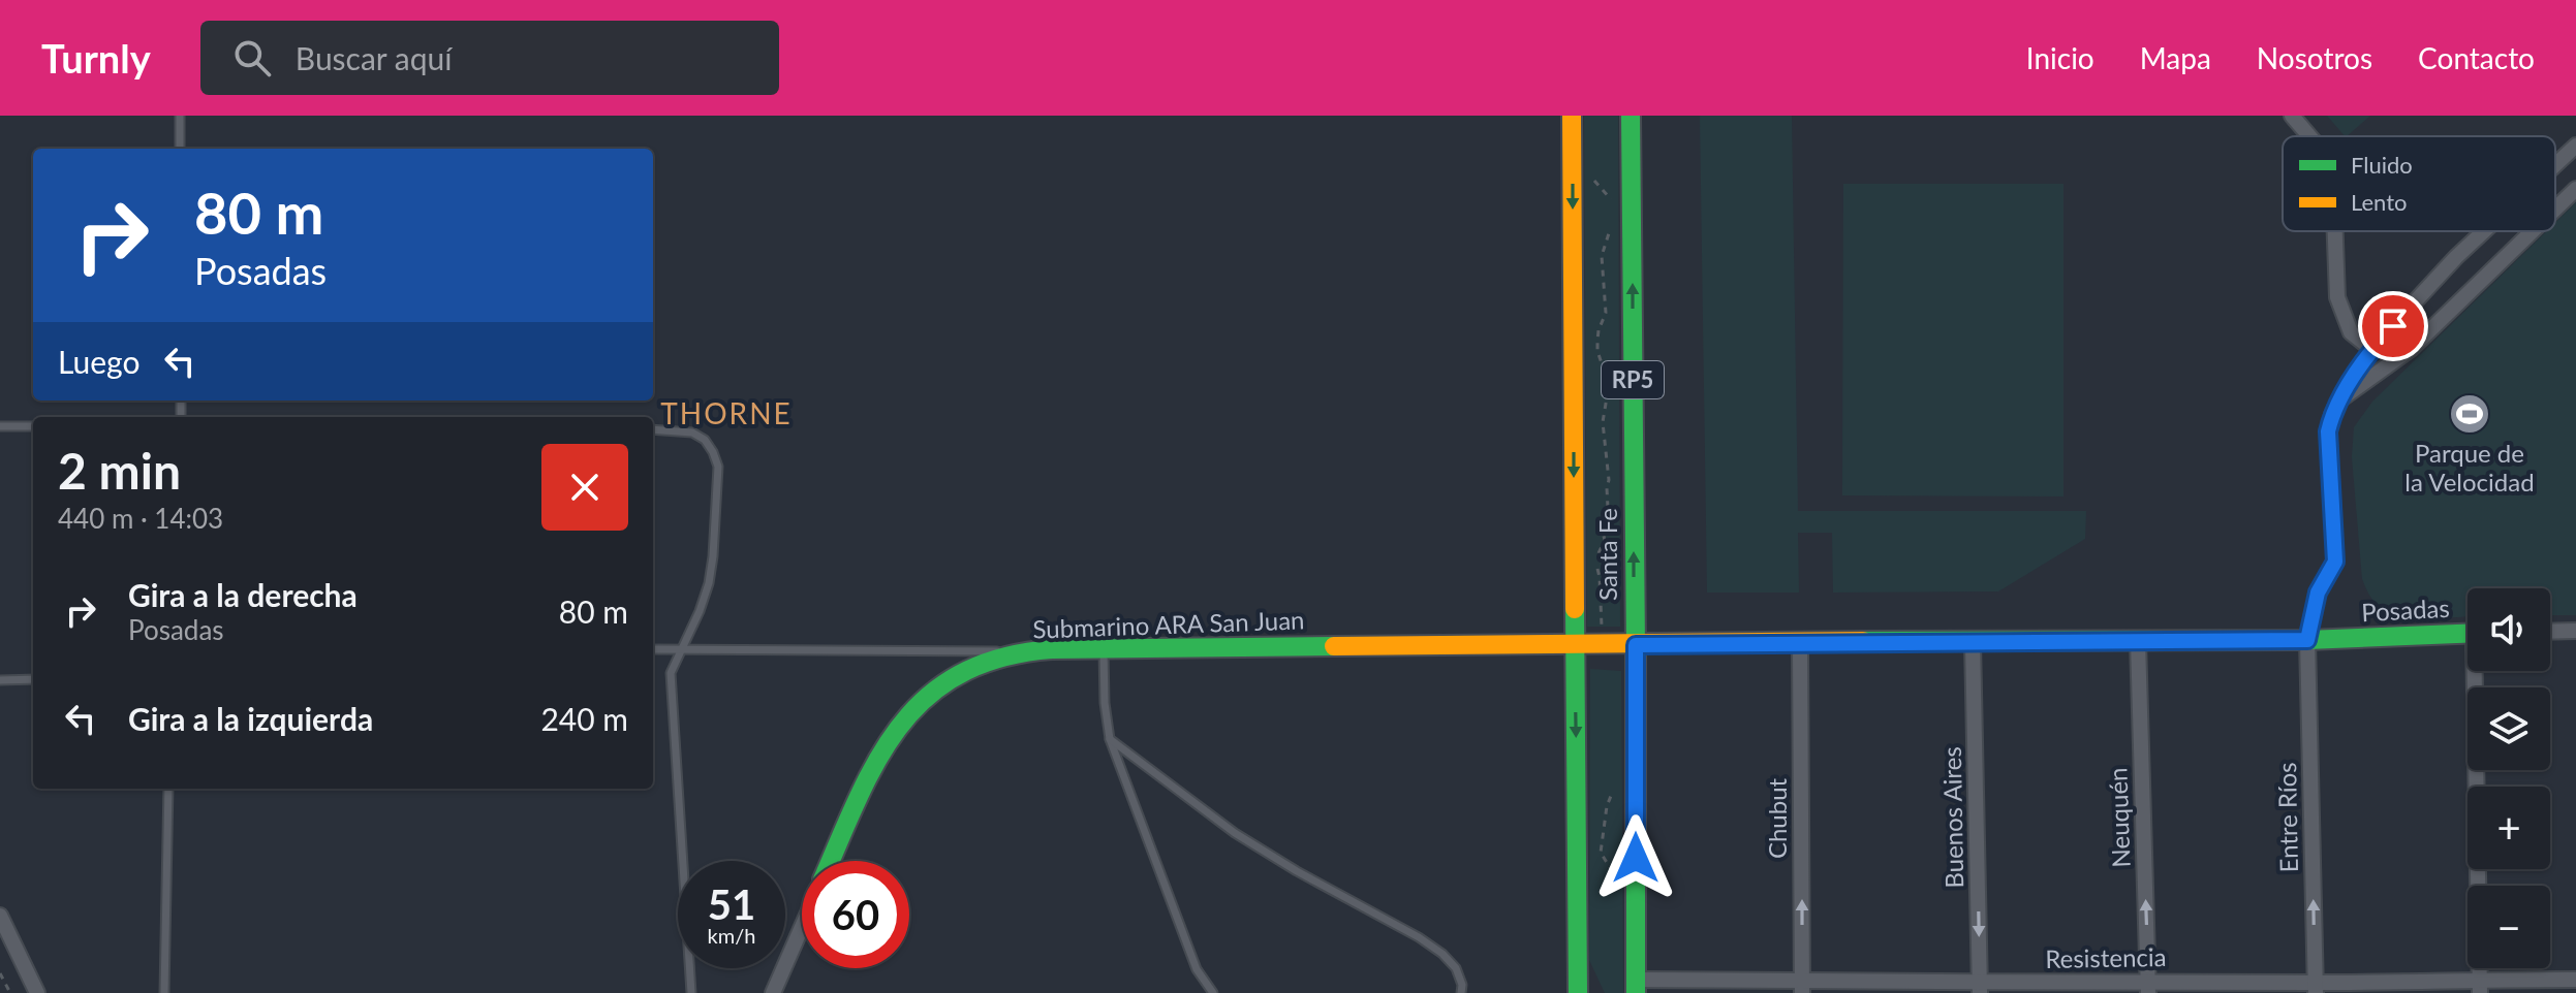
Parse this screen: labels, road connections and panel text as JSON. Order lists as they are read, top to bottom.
{
  "streets": {
    "main road": [
      "RP5",
      "Santa Fe",
      "Posadas",
      "Submarino ARA San Juan"
    ],
    "street": [
      "Buenos Aires",
      "Neuquén",
      "Entre Ríos",
      "Chubut",
      "Resistencia"
    ]
  },
  "crossings": [
    ["Santa Fe", "Posadas"],
    ["Santa Fe", "Submarino ARA San Juan"],
    ["Santa Fe", "Resistencia"],
    ["Posadas", "Submarino ARA San Juan"],
    ["Posadas", "Buenos Aires"],
    ["Posadas", "Neuquén"],
    ["Posadas", "Entre Ríos"],
    ["Posadas", "Chubut"],
    ["Buenos Aires", "Resistencia"],
    ["Neuquén", "Resistencia"],
    ["Entre Ríos", "Resistencia"],
    ["Chubut", "Resistencia"]
  ],
  "one_way": [
    "Buenos Aires",
    "Neuquén",
    "Entre Ríos",
    "Chubut"
  ],
  "districts": ["THORNE"],
  "places": {
    "sports": ["Parque de la Velocidad"]
  },
  "legend": ["Fluido", "Lento"],
  "page": {
    "header": "Turnly",
    "search": "Buscar aquí",
    "nav": [
      "Inicio",
      "Mapa",
      "Nosotros",
      "Contacto"
    ],
    "turn": ["80 m", "Posadas"],
    "then": "Luego",
    "heading": ["2 min", "440 m · 14:03"],
    "list": [
      {
        "name": "Gira a la derecha",
        "note": "Posadas",
        "value": "80 m"
      },
      {
        "name": "Gira a la izquierda",
        "value": "240 m"
      }
    ],
    "map_buttons": ["+", "−"],
    "speed": "51 km/h",
    "limit": "60"
  }
}
